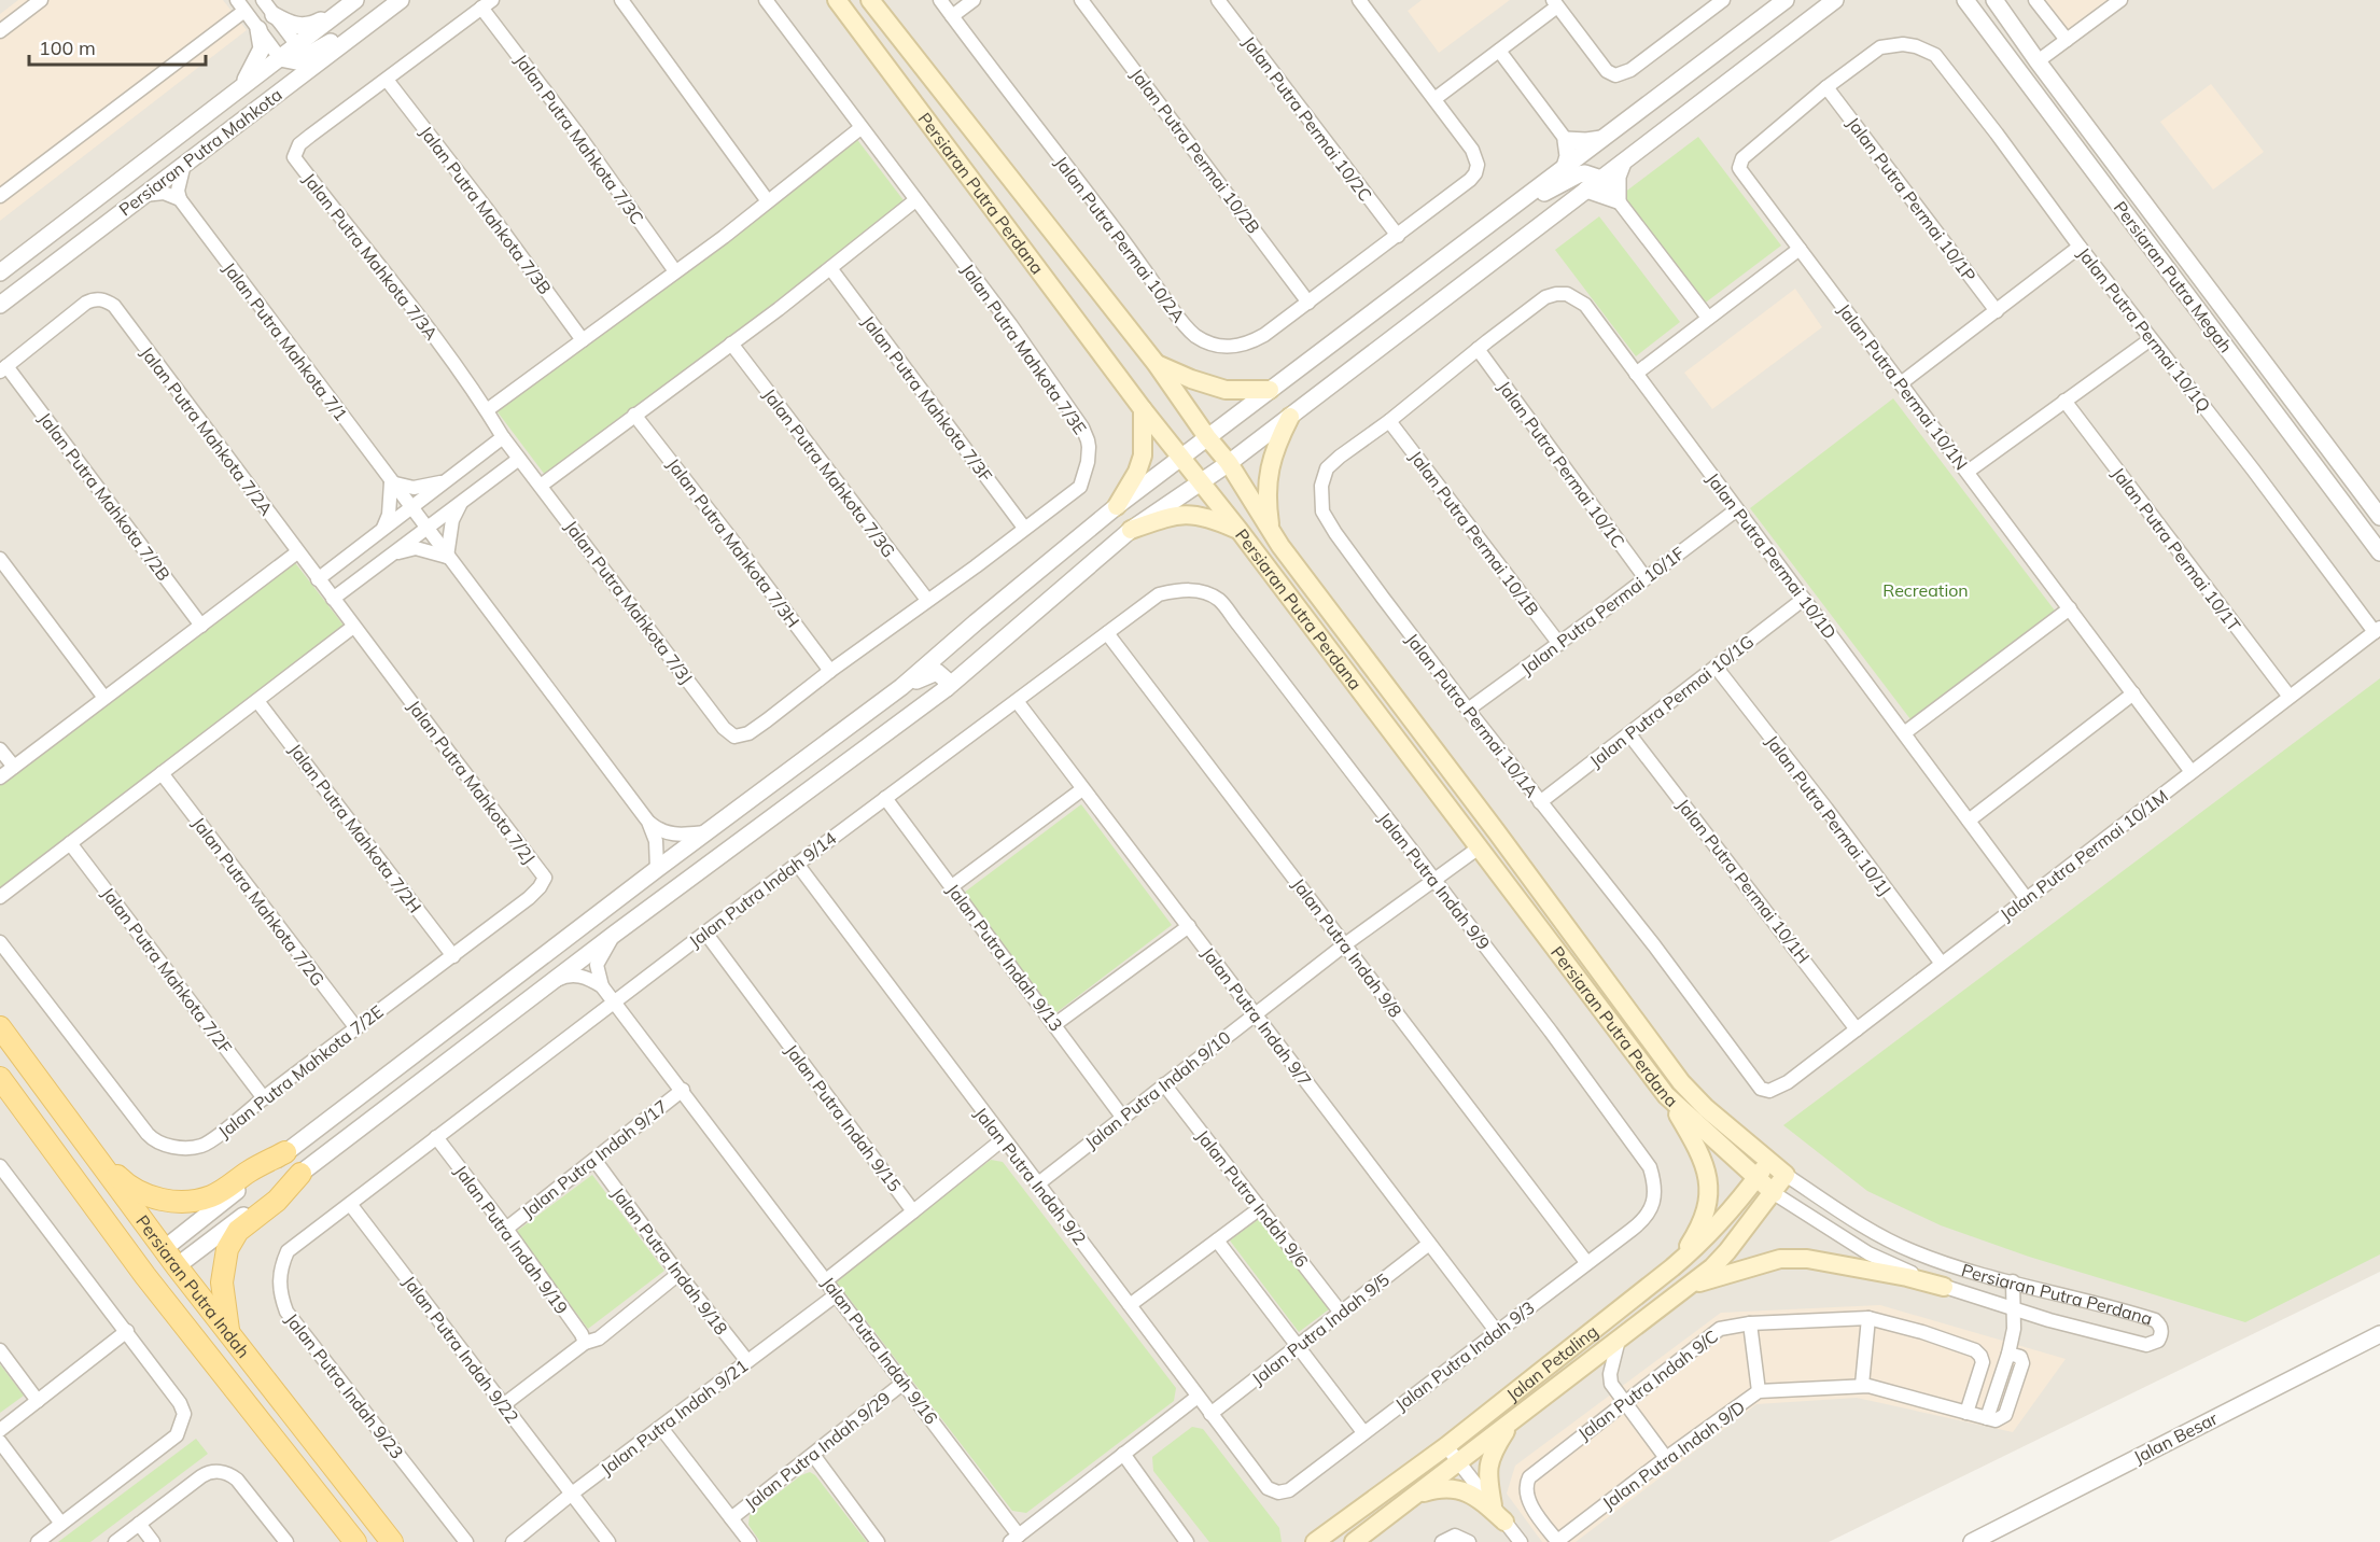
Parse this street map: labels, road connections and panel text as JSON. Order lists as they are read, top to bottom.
{
  "streets": {
    "main road": ["Persiaran Putra Perdana", "Persiaran Putra Indah", "Jalan Petaling"],
    "street": [
      "Jalan Putra Permai 10/2C",
      "Jalan Putra Mahkota 7/3C",
      "Jalan Putra Permai 10/2B",
      "Persiaran Putra Mahkota",
      "Jalan Putra Permai 10/1P",
      "Jalan Putra Mahkota 7/3B",
      "Jalan Putra Permai 10/2A",
      "Jalan Putra Mahkota 7/3A",
      "Persiaran Putra Megah",
      "Jalan Putra Permai 10/1Q",
      "Jalan Putra Mahkota 7/1",
      "Jalan Putra Mahkota 7/3E",
      "Jalan Putra Permai 10/1N",
      "Jalan Putra Mahkota 7/3F",
      "Jalan Putra Mahkota 7/2A",
      "Jalan Putra Permai 10/1C",
      "Jalan Putra Mahkota 7/3G",
      "Jalan Putra Mahkota 7/2B",
      "Jalan Putra Permai 10/1B",
      "Jalan Putra Mahkota 7/3H",
      "Jalan Putra Permai 10/1T",
      "Jalan Putra Permai 10/1D",
      "Jalan Putra Mahkota 7/3J",
      "Jalan Putra Permai 10/1F",
      "Jalan Putra Permai 10/1G",
      "Jalan Putra Permai 10/1A",
      "Jalan Putra Mahkota 7/2J",
      "Jalan Putra Permai 10/1J",
      "Jalan Putra Mahkota 7/2H",
      "Jalan Putra Permai 10/1M",
      "Jalan Putra Indah 9/9",
      "Jalan Putra Permai 10/1H",
      "Jalan Putra Indah 9/14",
      "Jalan Putra Mahkota 7/2G",
      "Jalan Putra Indah 9/8",
      "Jalan Putra Indah 9/13",
      "Jalan Putra Mahkota 7/2F",
      "Jalan Putra Indah 9/7",
      "Jalan Putra Mahkota 7/2E",
      "Jalan Putra Indah 9/10",
      "Jalan Putra Indah 9/15",
      "Jalan Putra Indah 9/17",
      "Jalan Putra Indah 9/2",
      "Jalan Putra Indah 9/6",
      "Jalan Putra Indah 9/19",
      "Jalan Putra Indah 9/18",
      "Jalan Putra Indah 9/5",
      "Jalan Putra Indah 9/22",
      "Jalan Putra Indah 9/16",
      "Jalan Putra Indah 9/3",
      "Jalan Putra Indah 9/C",
      "Jalan Putra Indah 9/23",
      "Jalan Putra Indah 9/21",
      "Jalan Besar",
      "Jalan Putra Indah 9/29",
      "Jalan Putra Indah 9/D"
    ]
  },
  "crossings": [
    ["Jalan Putra Permai 10/2C", "Jalan Putra Permai 10/2A"],
    ["Jalan Putra Mahkota 7/3C", "Jalan Putra Mahkota 7/3A"],
    ["Jalan Putra Permai 10/2B", "Jalan Putra Permai 10/2A"],
    ["Persiaran Putra Perdana", "Jalan Putra Indah 9/10"],
    ["Persiaran Putra Perdana", "Jalan Petaling"],
    ["Persiaran Putra Perdana", "Jalan Putra Indah 9/D"],
    ["Jalan Putra Permai 10/1P", "Jalan Putra Permai 10/1N"],
    ["Jalan Putra Mahkota 7/3B", "Jalan Putra Mahkota 7/3A"],
    ["Jalan Putra Mahkota 7/3A", "Jalan Putra Mahkota 7/3J"],
    ["Jalan Putra Permai 10/1Q", "Jalan Putra Permai 10/1N"],
    ["Jalan Putra Permai 10/1Q", "Jalan Putra Permai 10/1M"],
    ["Jalan Putra Mahkota 7/3E", "Jalan Putra Mahkota 7/3F"],
    ["Jalan Putra Mahkota 7/3E", "Jalan Putra Mahkota 7/3G"],
    ["Jalan Putra Mahkota 7/3E", "Jalan Putra Mahkota 7/3H"],
    ["Jalan Putra Mahkota 7/3E", "Jalan Putra Mahkota 7/3J"],
    ["Jalan Putra Permai 10/1N", "Jalan Putra Permai 10/1M"],
    ["Jalan Putra Mahkota 7/2A", "Jalan Putra Mahkota 7/2B"],
    ["Jalan Putra Mahkota 7/2A", "Jalan Putra Mahkota 7/2J"],
    ["Jalan Putra Permai 10/1C", "Jalan Putra Permai 10/1D"],
    ["Jalan Putra Permai 10/1C", "Jalan Putra Permai 10/1F"],
    ["Jalan Putra Permai 10/1C", "Jalan Putra Permai 10/1A"],
    ["Jalan Putra Permai 10/1B", "Jalan Putra Permai 10/1F"],
    ["Jalan Putra Permai 10/1B", "Jalan Putra Permai 10/1A"],
    ["Jalan Putra Permai 10/1T", "Jalan Putra Permai 10/1M"],
    ["Jalan Putra Permai 10/1D", "Jalan Putra Permai 10/1F"],
    ["Jalan Putra Permai 10/1D", "Jalan Putra Permai 10/1G"],
    ["Jalan Putra Permai 10/1D", "Jalan Putra Permai 10/1A"],
    ["Jalan Putra Permai 10/1D", "Jalan Putra Permai 10/1M"],
    ["Jalan Putra Permai 10/1F", "Jalan Putra Permai 10/1A"],
    ["Jalan Putra Permai 10/1G", "Jalan Putra Permai 10/1A"],
    ["Jalan Putra Permai 10/1G", "Jalan Putra Permai 10/1J"],
    ["Jalan Putra Permai 10/1G", "Jalan Putra Permai 10/1H"],
    ["Jalan Putra Permai 10/1A", "Jalan Putra Permai 10/1M"],
    ["Jalan Putra Mahkota 7/2J", "Jalan Putra Mahkota 7/2H"],
    ["Jalan Putra Mahkota 7/2J", "Jalan Putra Mahkota 7/2E"],
    ["Jalan Putra Permai 10/1J", "Jalan Putra Permai 10/1M"],
    ["Jalan Putra Mahkota 7/2H", "Jalan Putra Mahkota 7/2E"],
    ["Jalan Putra Permai 10/1M", "Jalan Putra Permai 10/1H"],
    ["Jalan Putra Indah 9/9", "Jalan Putra Indah 9/14"],
    ["Jalan Putra Indah 9/9", "Jalan Putra Indah 9/10"],
    ["Jalan Putra Indah 9/9", "Jalan Putra Indah 9/3"],
    ["Jalan Putra Indah 9/14", "Jalan Putra Indah 9/8"],
    ["Jalan Putra Indah 9/14", "Jalan Putra Indah 9/13"],
    ["Jalan Putra Indah 9/14", "Jalan Putra Indah 9/7"],
    ["Jalan Putra Indah 9/14", "Jalan Putra Indah 9/15"],
    ["Jalan Putra Indah 9/14", "Jalan Putra Indah 9/2"],
    ["Jalan Putra Indah 9/14", "Jalan Putra Indah 9/19"],
    ["Jalan Putra Indah 9/14", "Jalan Putra Indah 9/22"],
    ["Jalan Putra Indah 9/14", "Jalan Putra Indah 9/16"],
    ["Jalan Putra Indah 9/14", "Jalan Putra Indah 9/23"],
    ["Jalan Putra Mahkota 7/2G", "Jalan Putra Mahkota 7/2E"],
    ["Jalan Putra Indah 9/8", "Jalan Putra Indah 9/10"],
    ["Jalan Putra Indah 9/8", "Jalan Putra Indah 9/3"],
    ["Jalan Putra Indah 9/13", "Jalan Putra Indah 9/10"],
    ["Jalan Putra Mahkota 7/2F", "Jalan Putra Mahkota 7/2E"],
    ["Jalan Putra Indah 9/7", "Jalan Putra Indah 9/10"],
    ["Jalan Putra Indah 9/7", "Jalan Putra Indah 9/5"],
    ["Jalan Putra Indah 9/7", "Jalan Putra Indah 9/3"],
    ["Jalan Putra Indah 9/10", "Jalan Putra Indah 9/2"],
    ["Jalan Putra Indah 9/10", "Jalan Putra Indah 9/6"],
    ["Jalan Putra Indah 9/17", "Jalan Putra Indah 9/19"],
    ["Jalan Putra Indah 9/17", "Jalan Putra Indah 9/18"],
    ["Jalan Putra Indah 9/17", "Jalan Putra Indah 9/16"],
    ["Jalan Putra Indah 9/2", "Jalan Putra Indah 9/5"],
    ["Jalan Putra Indah 9/2", "Jalan Putra Indah 9/16"],
    ["Jalan Putra Indah 9/2", "Jalan Putra Indah 9/3"],
    ["Jalan Putra Indah 9/6", "Jalan Putra Indah 9/5"],
    ["Jalan Putra Indah 9/18", "Jalan Putra Indah 9/21"],
    ["Jalan Putra Indah 9/22", "Jalan Putra Indah 9/23"],
    ["Jalan Putra Indah 9/22", "Jalan Putra Indah 9/21"],
    ["Jalan Putra Indah 9/16", "Jalan Putra Indah 9/21"],
    ["Jalan Putra Indah 9/16", "Jalan Putra Indah 9/29"],
    ["Jalan Putra Indah 9/C", "Jalan Putra Indah 9/D"]
  ],
  "parks": ["Recreation"],
  "scale_bar": "100 m"
}
